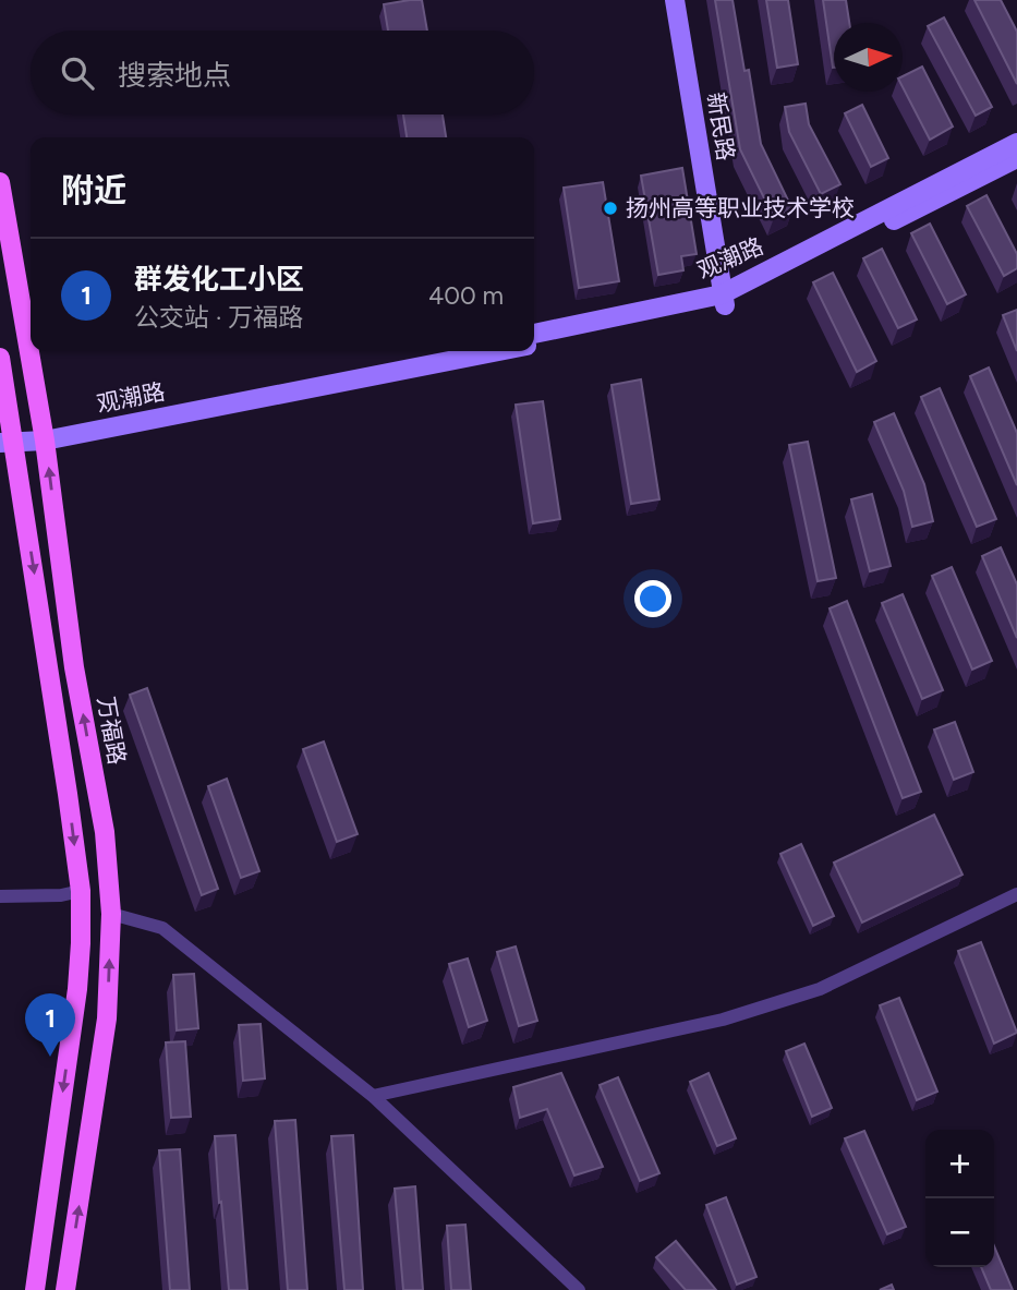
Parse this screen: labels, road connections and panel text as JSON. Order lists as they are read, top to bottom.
{
  "streets": {
    "main road": ["万福路"],
    "street": ["新民路", "观潮路"]
  },
  "crossings": [
    ["新民路", "观潮路"],
    ["观潮路", "万福路"]
  ],
  "places": ["扬州高等职业技术学校"],
  "north": "right",
  "page": {
    "search": "搜索地点",
    "heading": "附近",
    "list": [
      {
        "mark": "1",
        "name": "群发化工小区",
        "note": "公交站 · 万福路",
        "value": "400 m"
      }
    ],
    "pins": "1",
    "map_buttons": ["+", "−"]
  }
}
